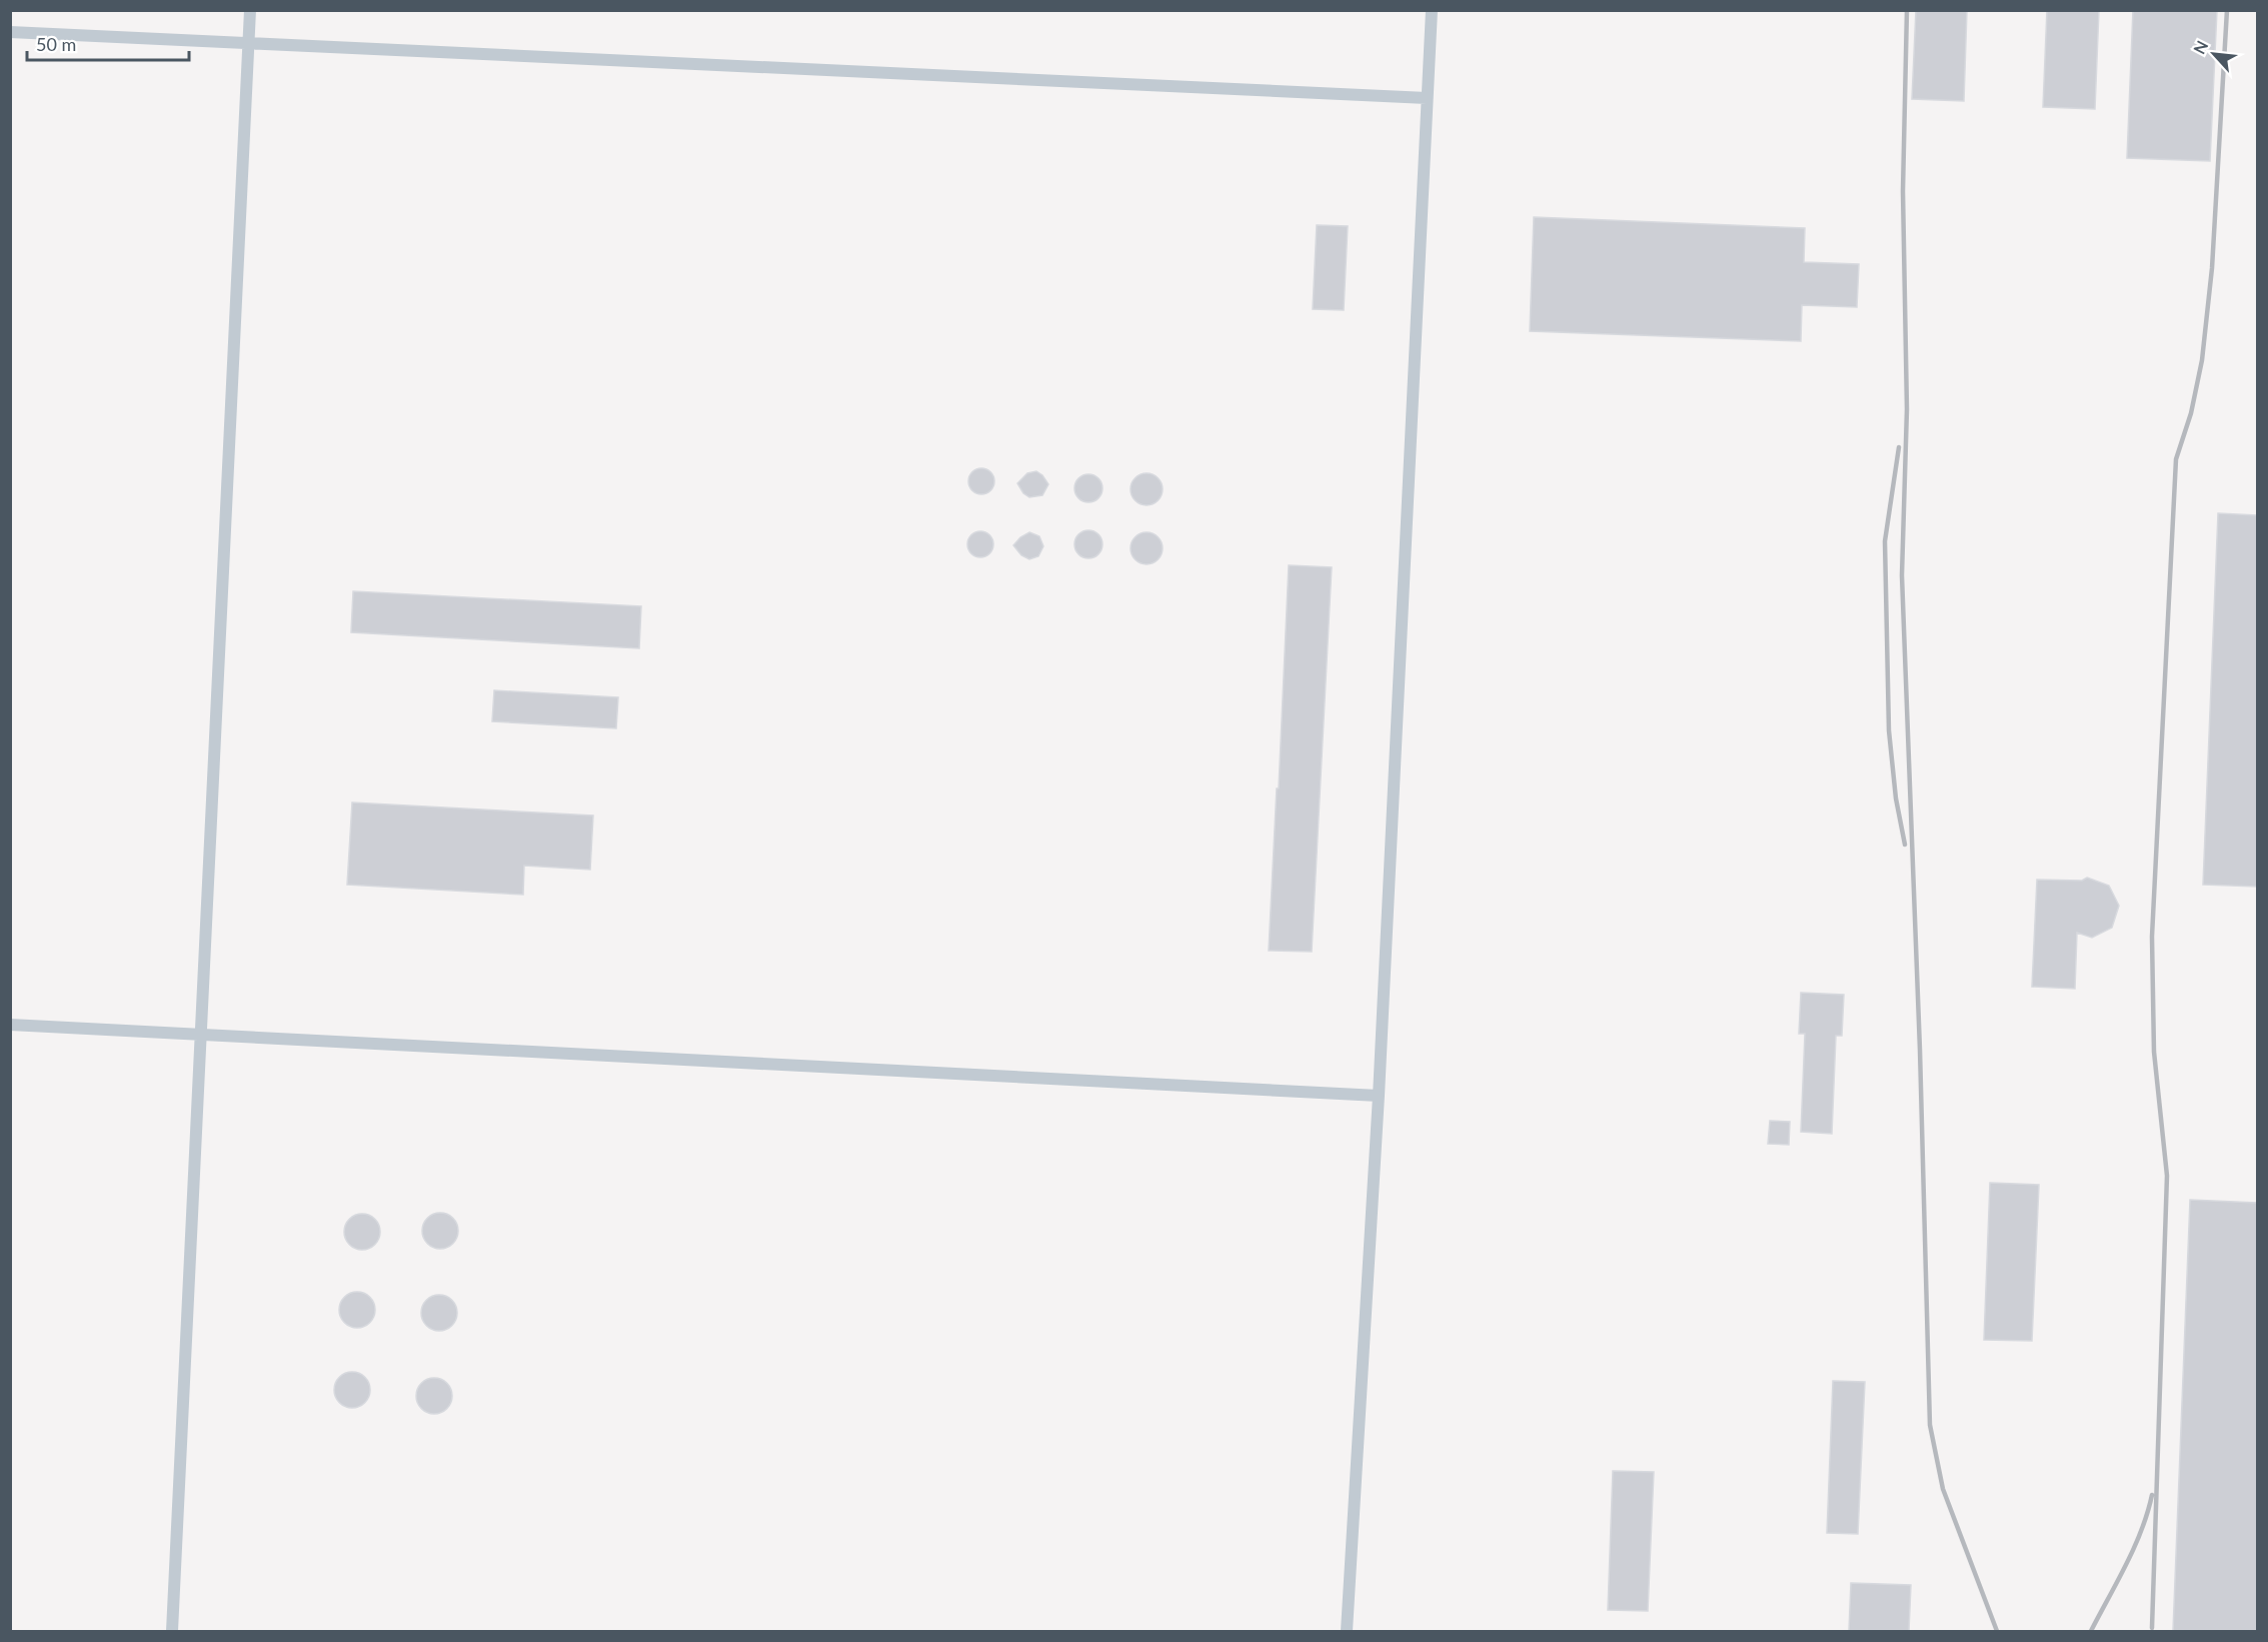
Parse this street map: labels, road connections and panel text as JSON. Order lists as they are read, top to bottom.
{
  "scale_bar": "50 m",
  "north": "top left"
}
